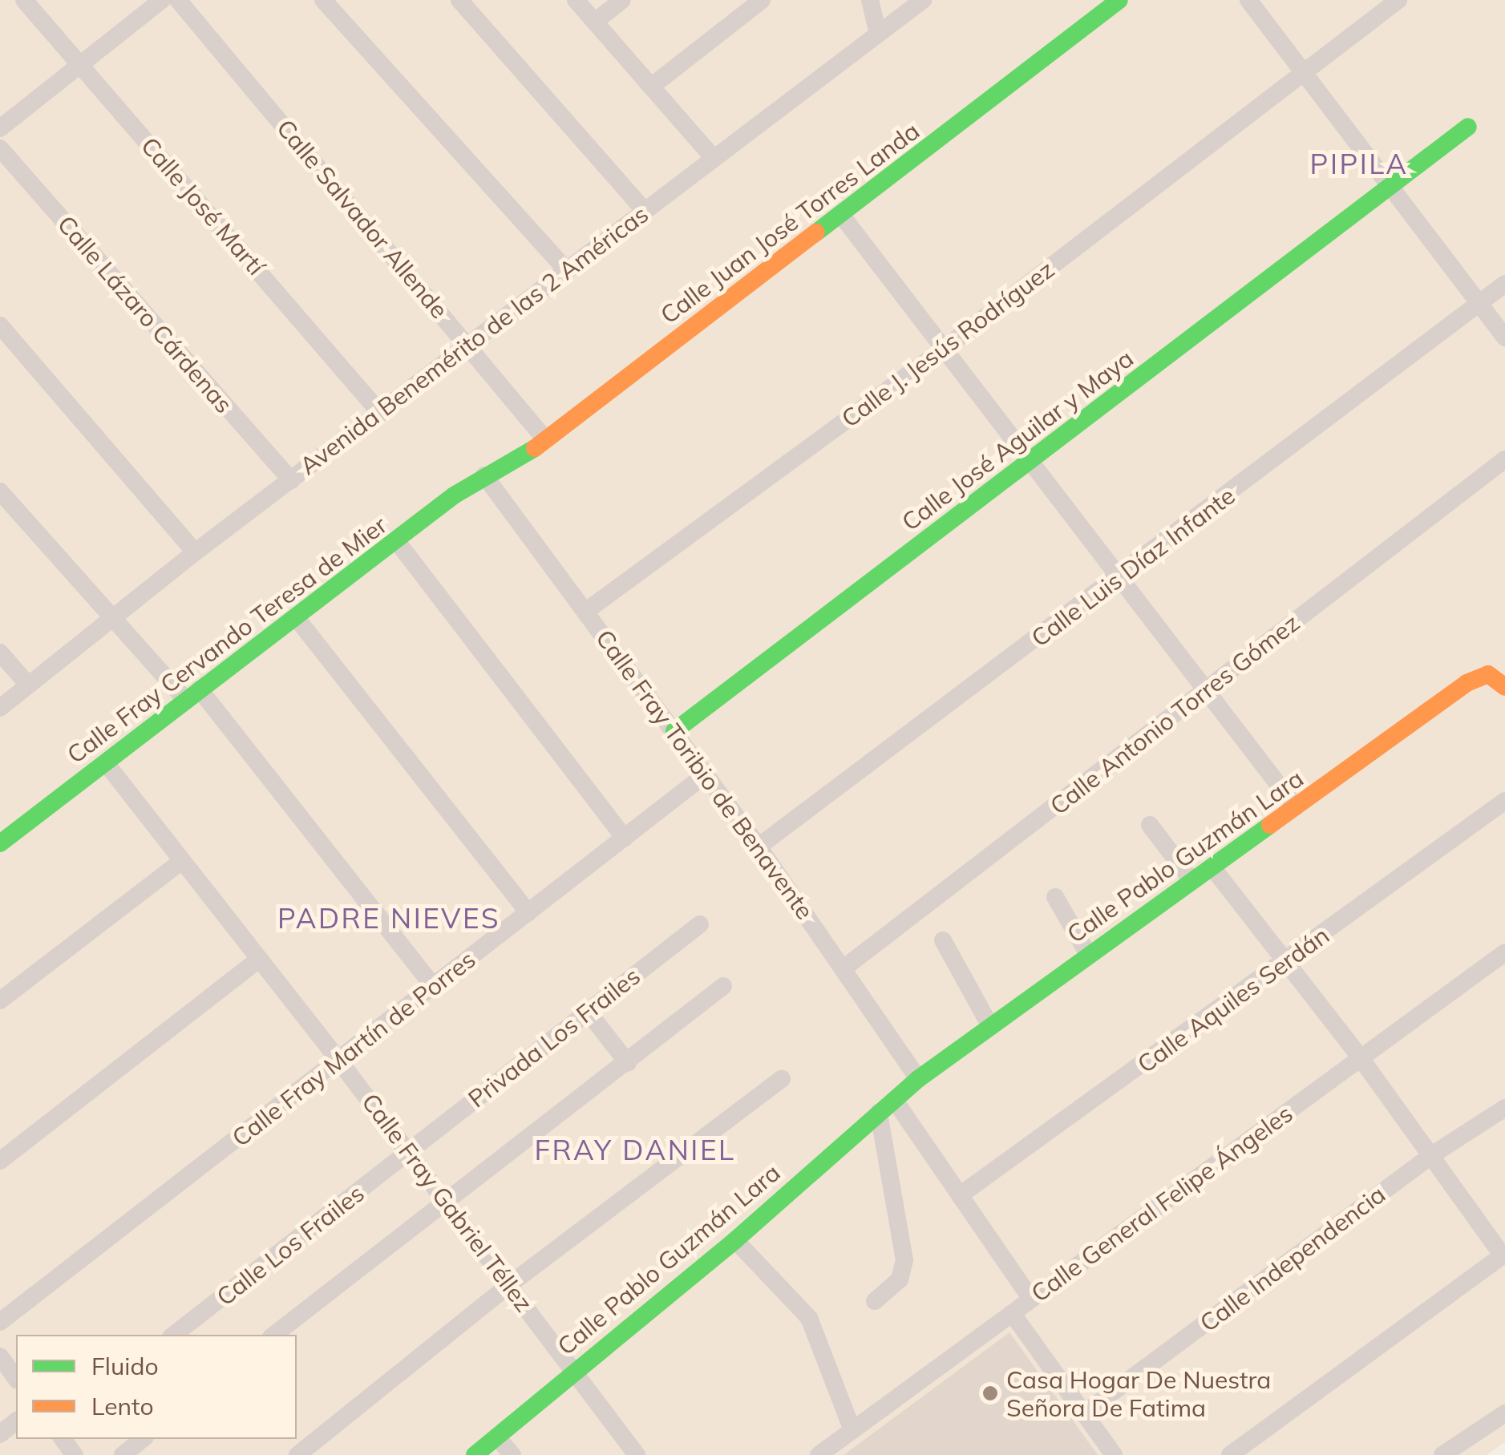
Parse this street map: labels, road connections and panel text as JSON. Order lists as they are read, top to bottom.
{
  "streets": {
    "street": [
      "Calle José Martí",
      "Calle Salvador Allende",
      "Calle Juan José Torres Landa",
      "Calle Lázaro Cárdenas",
      "Avenida Benemérito de las 2 Américas",
      "Calle J. Jesús Rodríguez",
      "Calle José Aguilar y Maya",
      "Calle Luis Díaz Infante",
      "Calle Fray Cervando Teresa de Mier",
      "Calle Antonio Torres Gómez",
      "Calle Fray Toribio de Benavente",
      "Calle Pablo Guzmán Lara",
      "Calle Aquiles Serdán",
      "Privada Los Frailes",
      "Calle Fray Martín de Porres",
      "Calle Fray Gabriel Téllez",
      "Calle General Felipe Ángeles",
      "Calle Los Frailes",
      "Calle Independencia"
    ]
  },
  "crossings": [
    ["Calle José Martí", "Avenida Benemérito de las 2 Américas"],
    ["Calle Salvador Allende", "Calle Juan José Torres Landa"],
    ["Calle Salvador Allende", "Avenida Benemérito de las 2 Américas"],
    ["Calle Juan José Torres Landa", "Calle Fray Cervando Teresa de Mier"],
    ["Calle Juan José Torres Landa", "Calle Fray Toribio de Benavente"],
    ["Calle Lázaro Cárdenas", "Avenida Benemérito de las 2 Américas"],
    ["Calle J. Jesús Rodríguez", "Calle Fray Toribio de Benavente"],
    ["Calle José Aguilar y Maya", "Calle Fray Toribio de Benavente"],
    ["Calle Luis Díaz Infante", "Calle Fray Toribio de Benavente"],
    ["Calle Fray Cervando Teresa de Mier", "Calle Fray Toribio de Benavente"],
    ["Calle Fray Cervando Teresa de Mier", "Calle Fray Gabriel Téllez"],
    ["Calle Antonio Torres Gómez", "Calle Fray Toribio de Benavente"],
    ["Calle Fray Toribio de Benavente", "Calle Pablo Guzmán Lara"],
    ["Calle Fray Toribio de Benavente", "Calle Fray Martín de Porres"],
    ["Calle Pablo Guzmán Lara", "Calle Fray Gabriel Téllez"],
    ["Privada Los Frailes", "Calle Fray Gabriel Téllez"],
    ["Privada Los Frailes", "Calle Los Frailes"],
    ["Calle Fray Martín de Porres", "Calle Fray Gabriel Téllez"],
    ["Calle Fray Gabriel Téllez", "Calle Los Frailes"]
  ],
  "districts": ["PIPILA", "PADRE NIEVES", "FRAY DANIEL"],
  "places": ["Casa Hogar De Nuestra Señora De Fatima"],
  "legend": ["Fluido", "Lento"]
}
